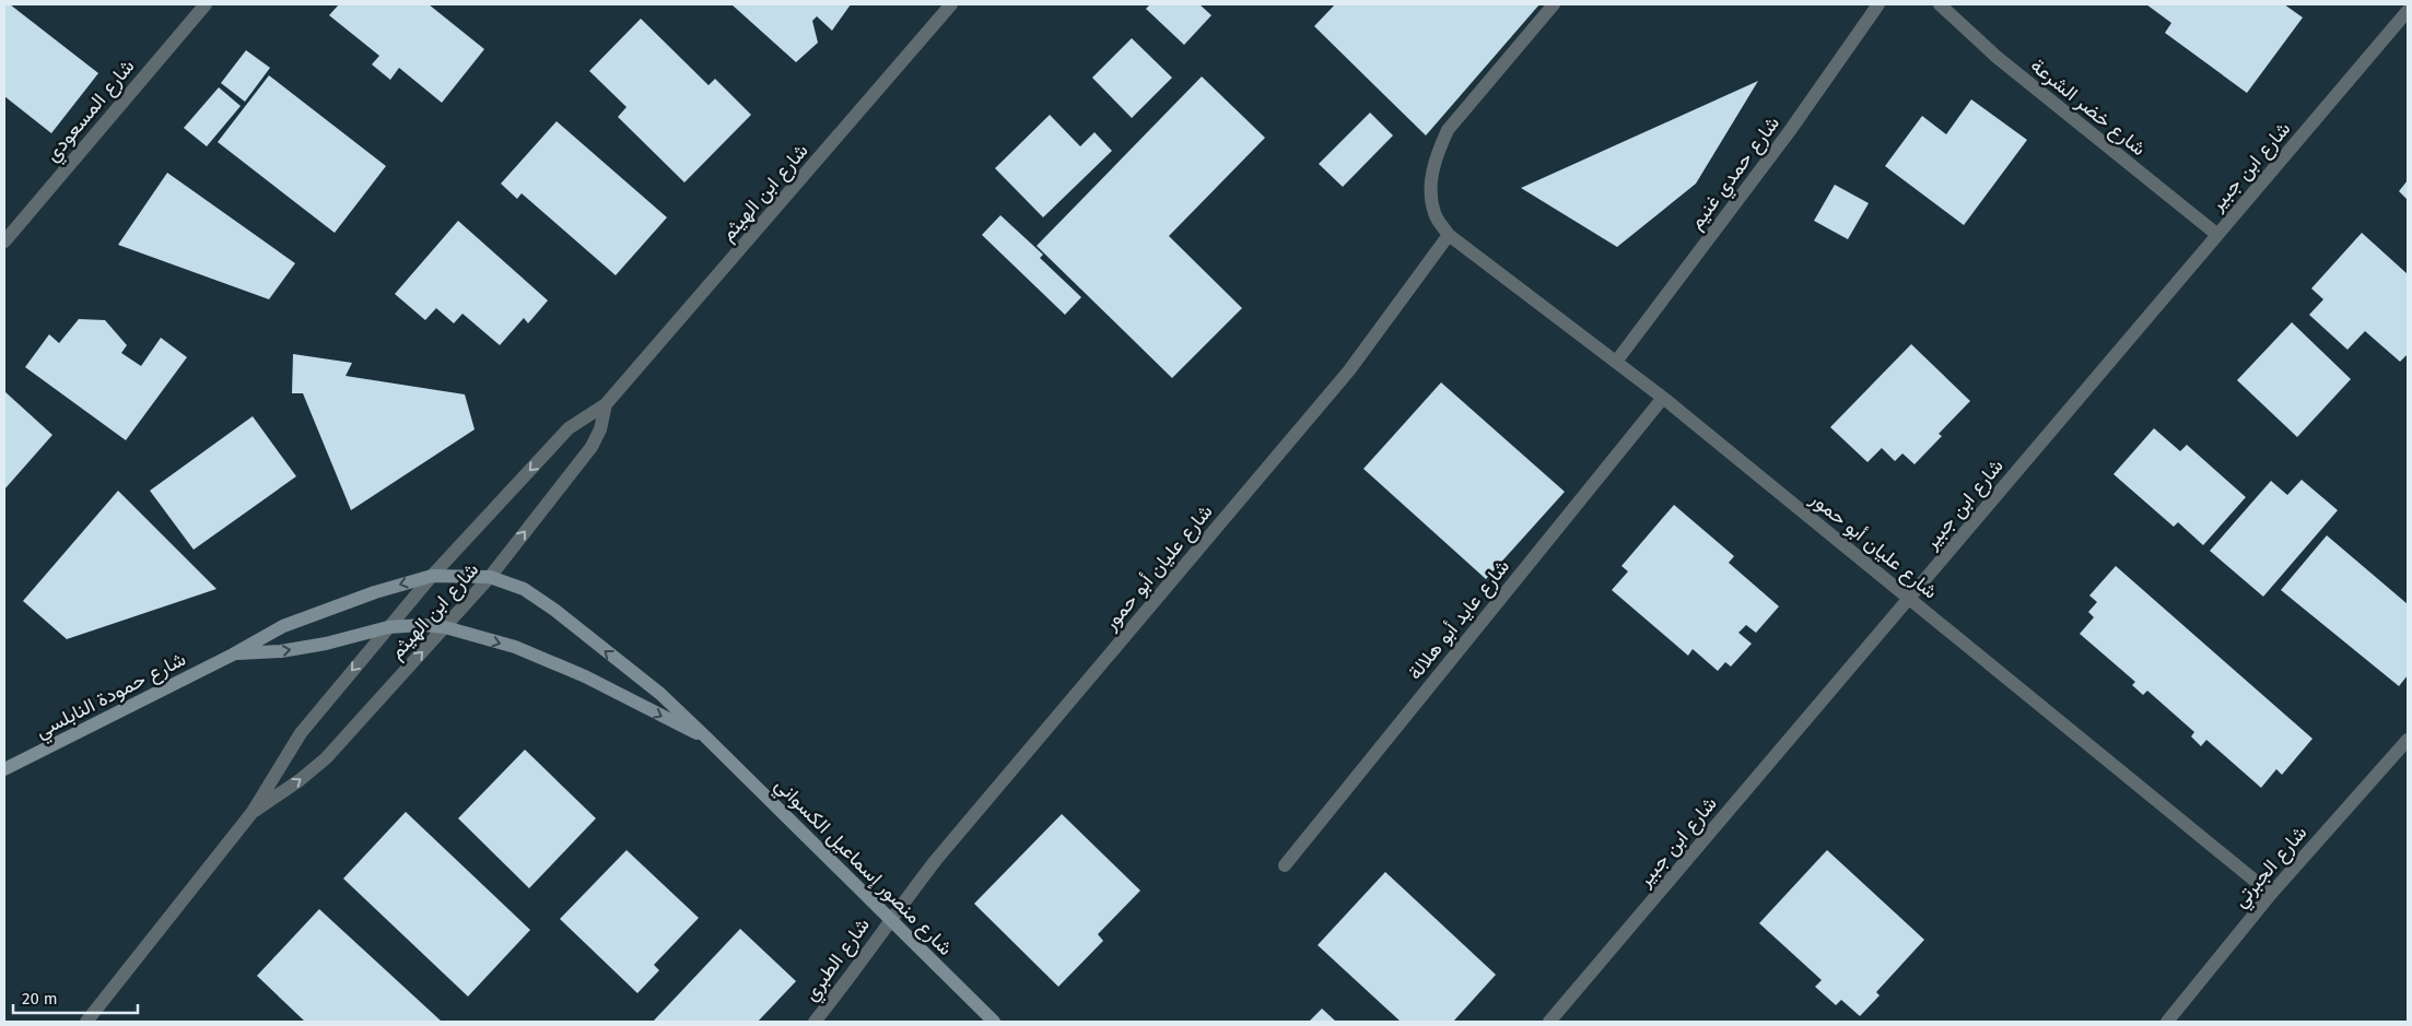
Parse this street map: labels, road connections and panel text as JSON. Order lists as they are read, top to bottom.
{
  "streets": {
    "street": [
      "شارع خضر الشرعة",
      "شارع المسعودي",
      "شارع ابن جبير",
      "شارع حمدي غنيم",
      "شارع ابن الهيثم",
      "شارع عليان أبو حمور",
      "شارع عايد أبو هلالة",
      "شارع حمودة النابلسي",
      "شارع منصور إسماعيل الكسواني",
      "شارع الجبرتي",
      "شارع الطبري"
    ]
  },
  "crossings": [
    ["شارع خضر الشرعة", "شارع ابن جبير"],
    ["شارع ابن جبير", "شارع عليان أبو حمور"],
    ["شارع حمدي غنيم", "شارع عليان أبو حمور"],
    ["شارع ابن الهيثم", "شارع حمودة النابلسي"],
    ["شارع ابن الهيثم", "شارع منصور إسماعيل الكسواني"],
    ["شارع عليان أبو حمور", "شارع عايد أبو هلالة"],
    ["شارع عليان أبو حمور", "شارع منصور إسماعيل الكسواني"],
    ["شارع عليان أبو حمور", "شارع الجبرتي"],
    ["شارع عليان أبو حمور", "شارع الطبري"],
    ["شارع حمودة النابلسي", "شارع منصور إسماعيل الكسواني"],
    ["شارع منصور إسماعيل الكسواني", "شارع الطبري"]
  ],
  "scale_bar": "20 m"
}
